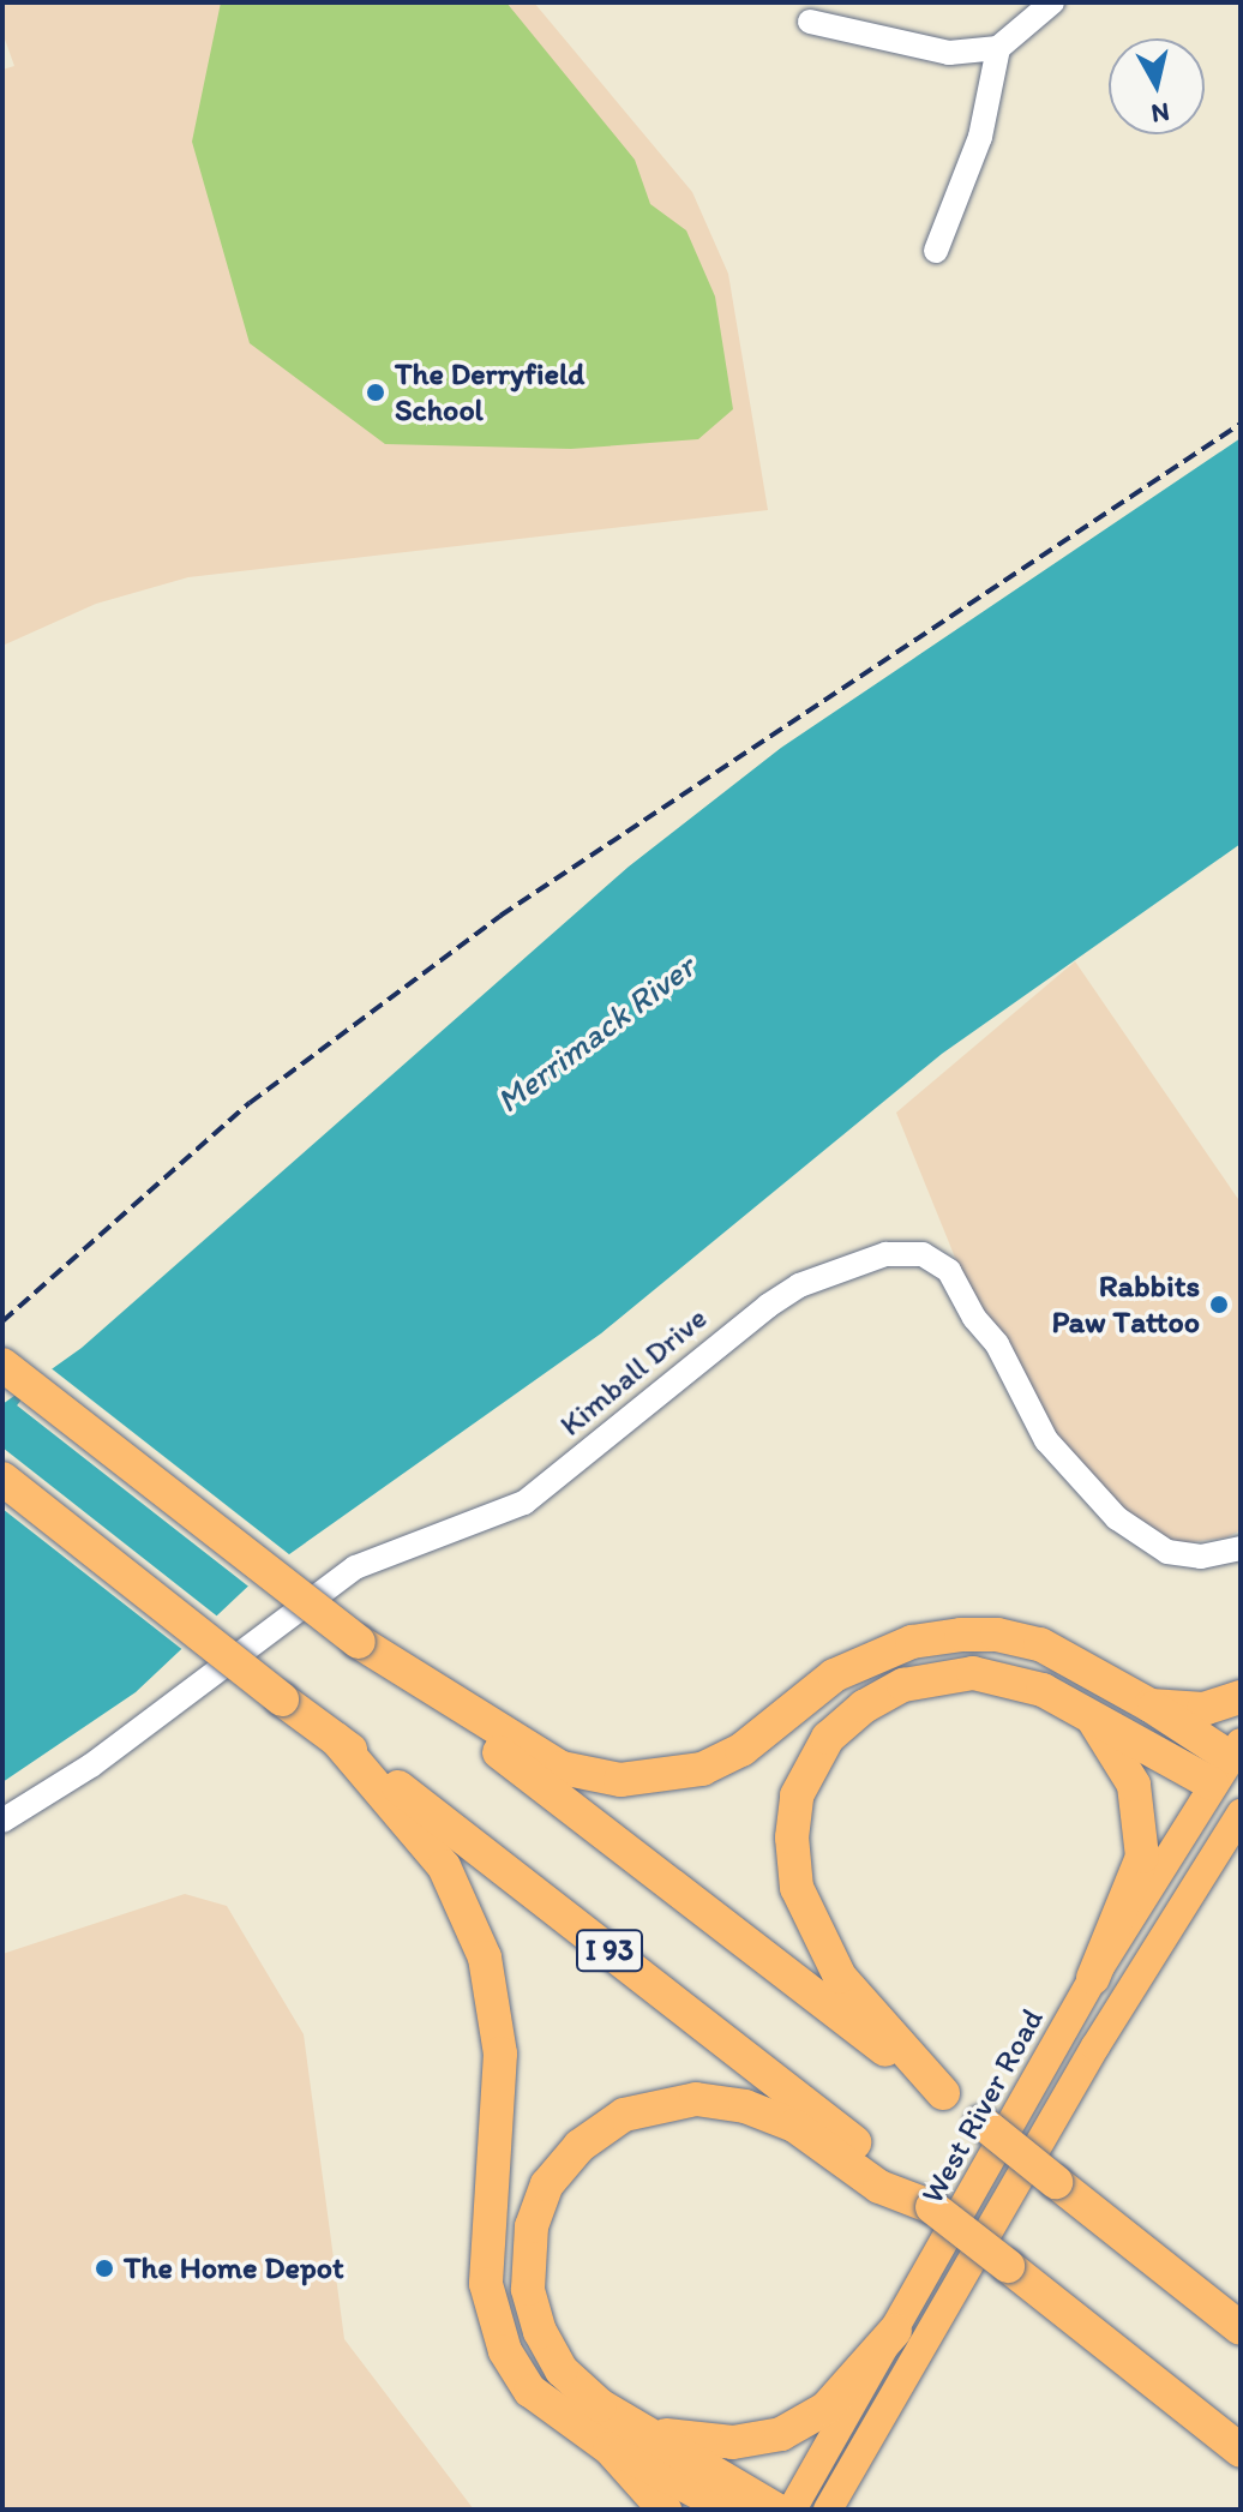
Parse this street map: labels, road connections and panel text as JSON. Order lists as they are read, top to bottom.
{
  "streets": {
    "highway": ["I 93"],
    "main road": ["West River Road"],
    "street": ["Kimball Drive"]
  },
  "water": ["Merrimack River"],
  "places": ["The Derryfield School", "Rabbits Paw Tattoo", "The Home Depot"],
  "north": "bottom"
}
